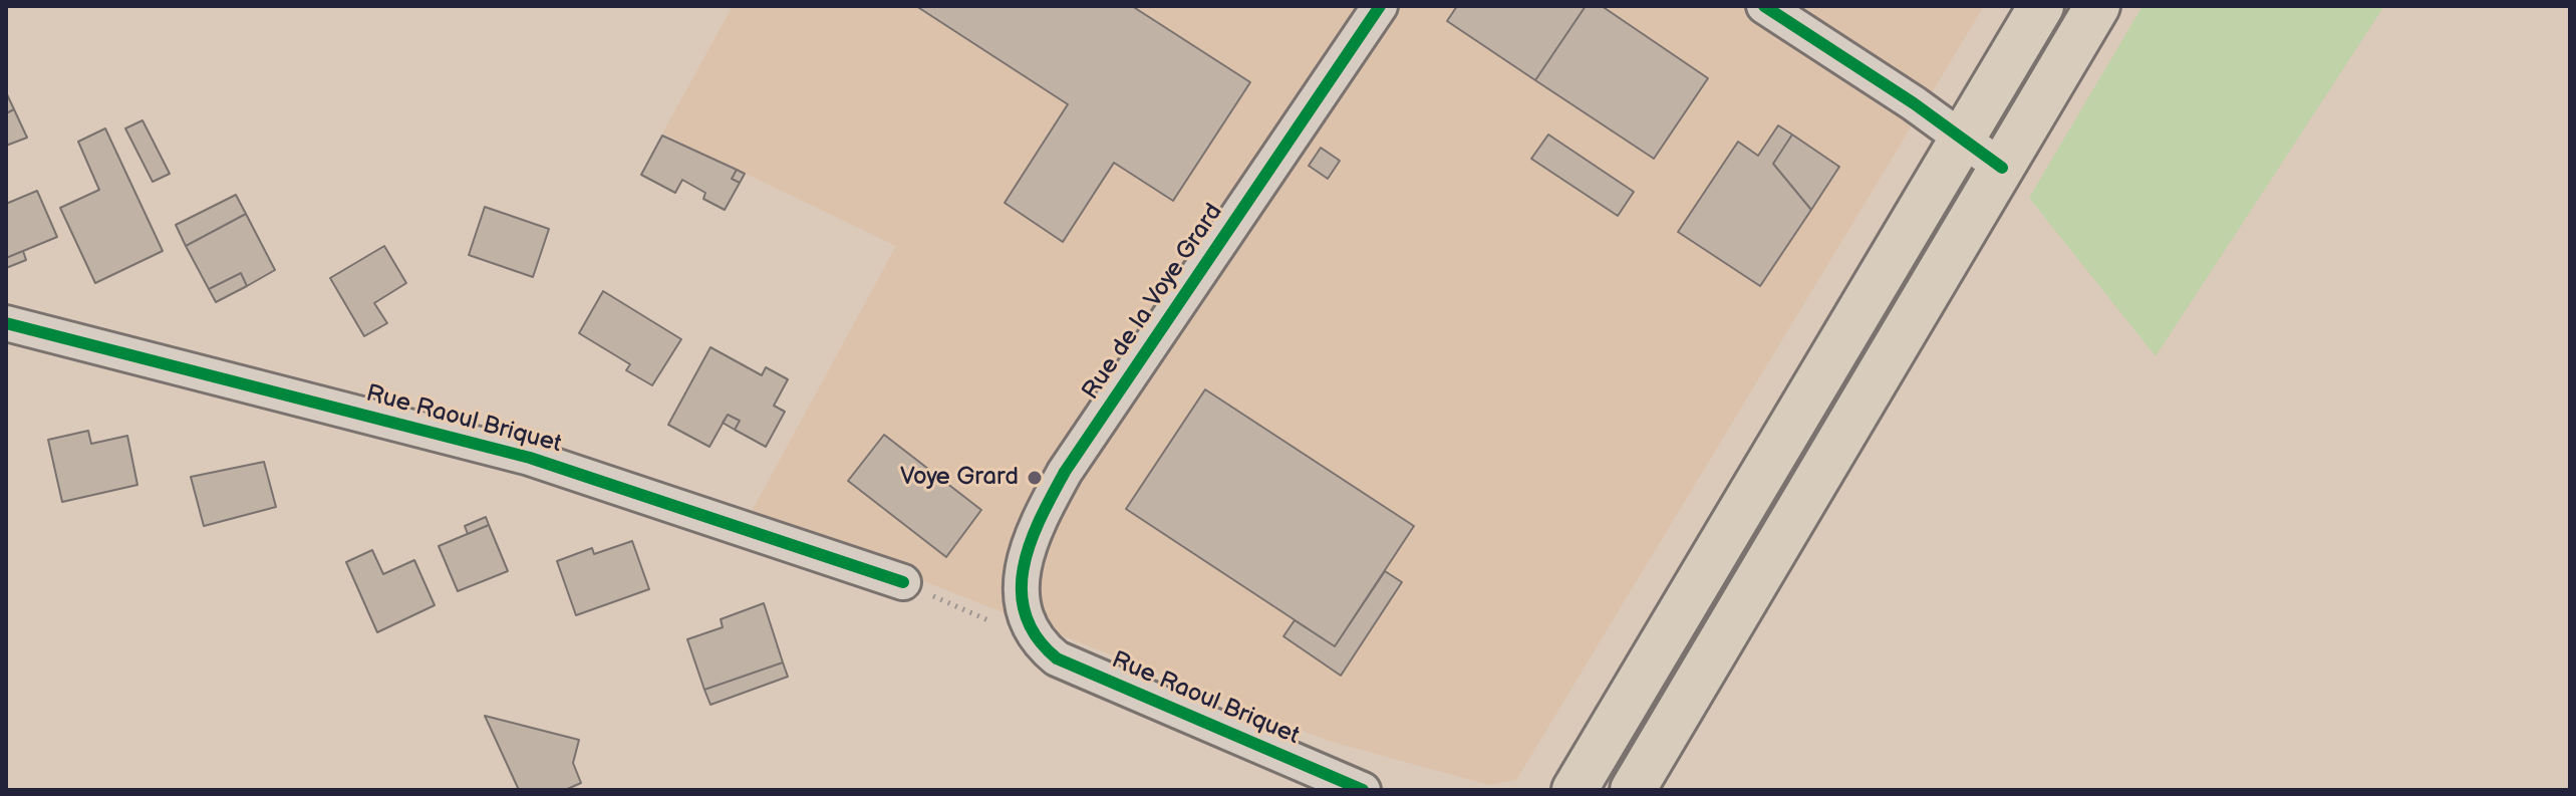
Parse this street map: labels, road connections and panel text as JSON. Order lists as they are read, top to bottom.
{
  "streets": {
    "street": ["Rue de la Voye Grard", "Rue Raoul Briquet"]
  },
  "crossings": [
    ["Rue de la Voye Grard", "Rue Raoul Briquet"]
  ],
  "places": ["Voye Grard"]
}
